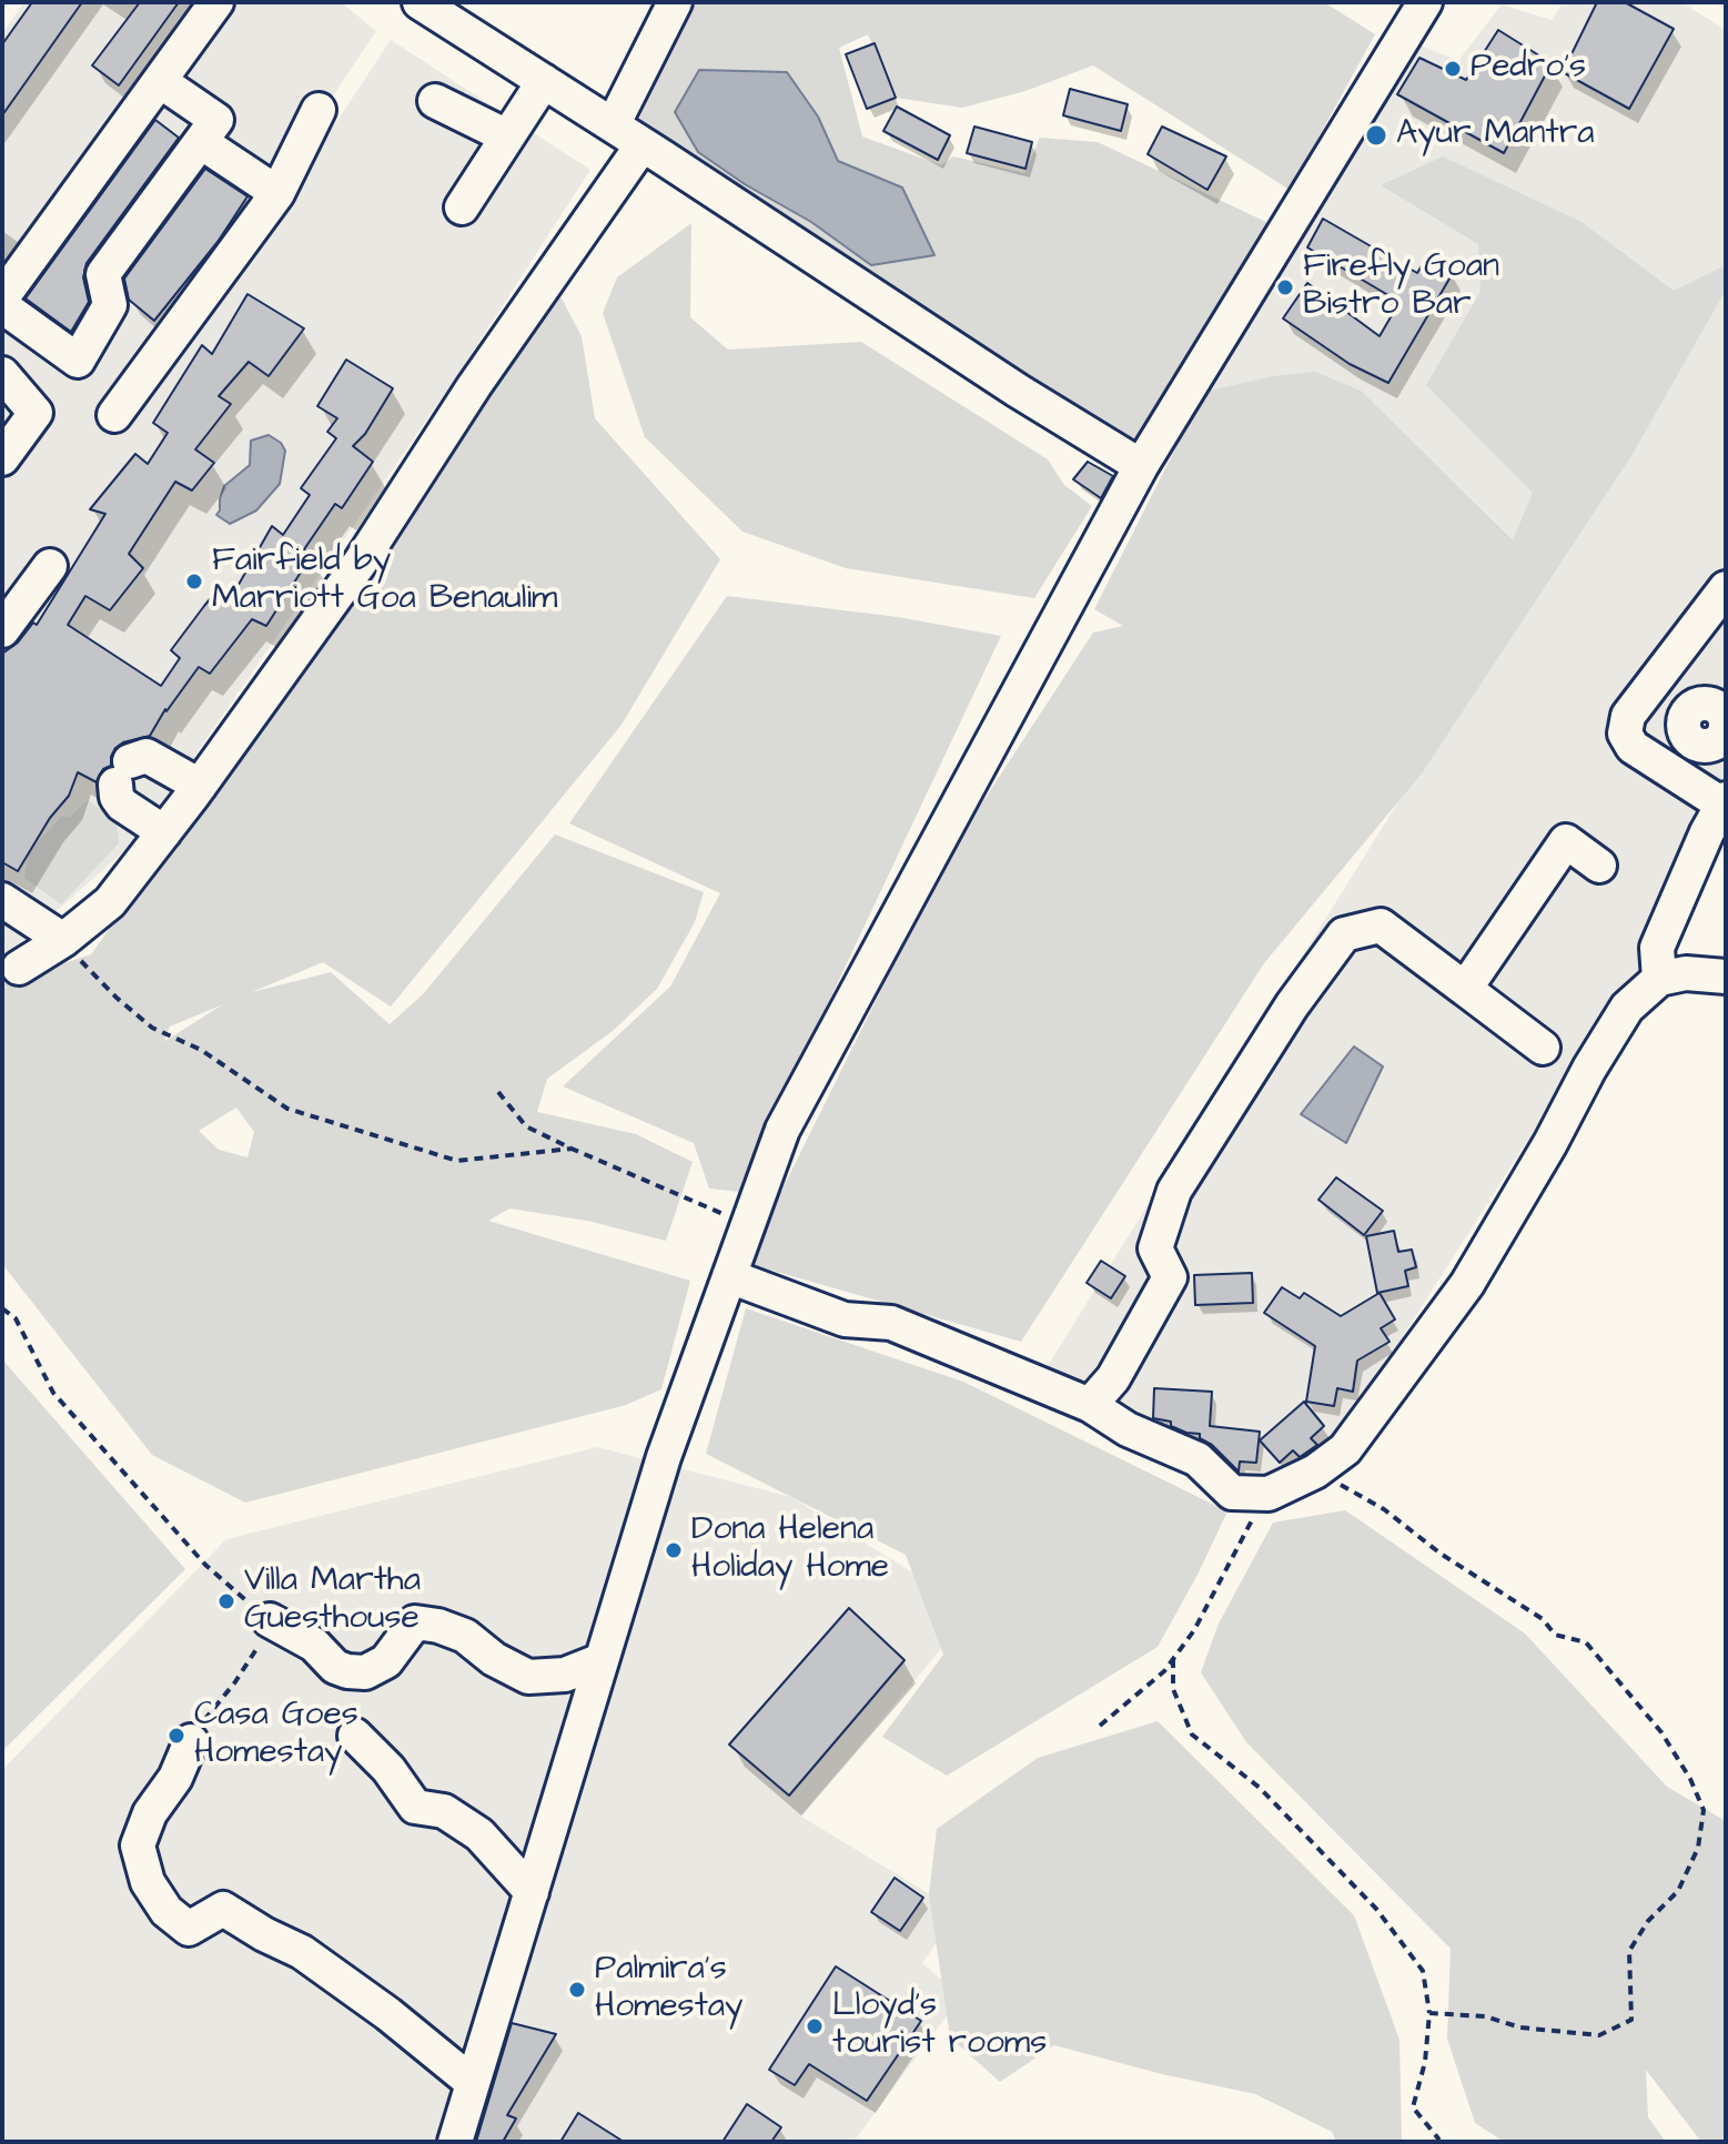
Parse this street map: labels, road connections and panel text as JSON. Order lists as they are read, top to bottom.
{
  "places": [
    "Pedro's",
    "Ayur Mantra",
    "Firefly Goan Bistro Bar",
    "Fairfield by Marriott Goa Benaulim",
    "Dona Helena Holiday Home",
    "Villa Martha Guesthouse",
    "Casa Goes Homestay",
    "Palmira's Homestay",
    "Lloyd's tourist rooms"
  ]
}
